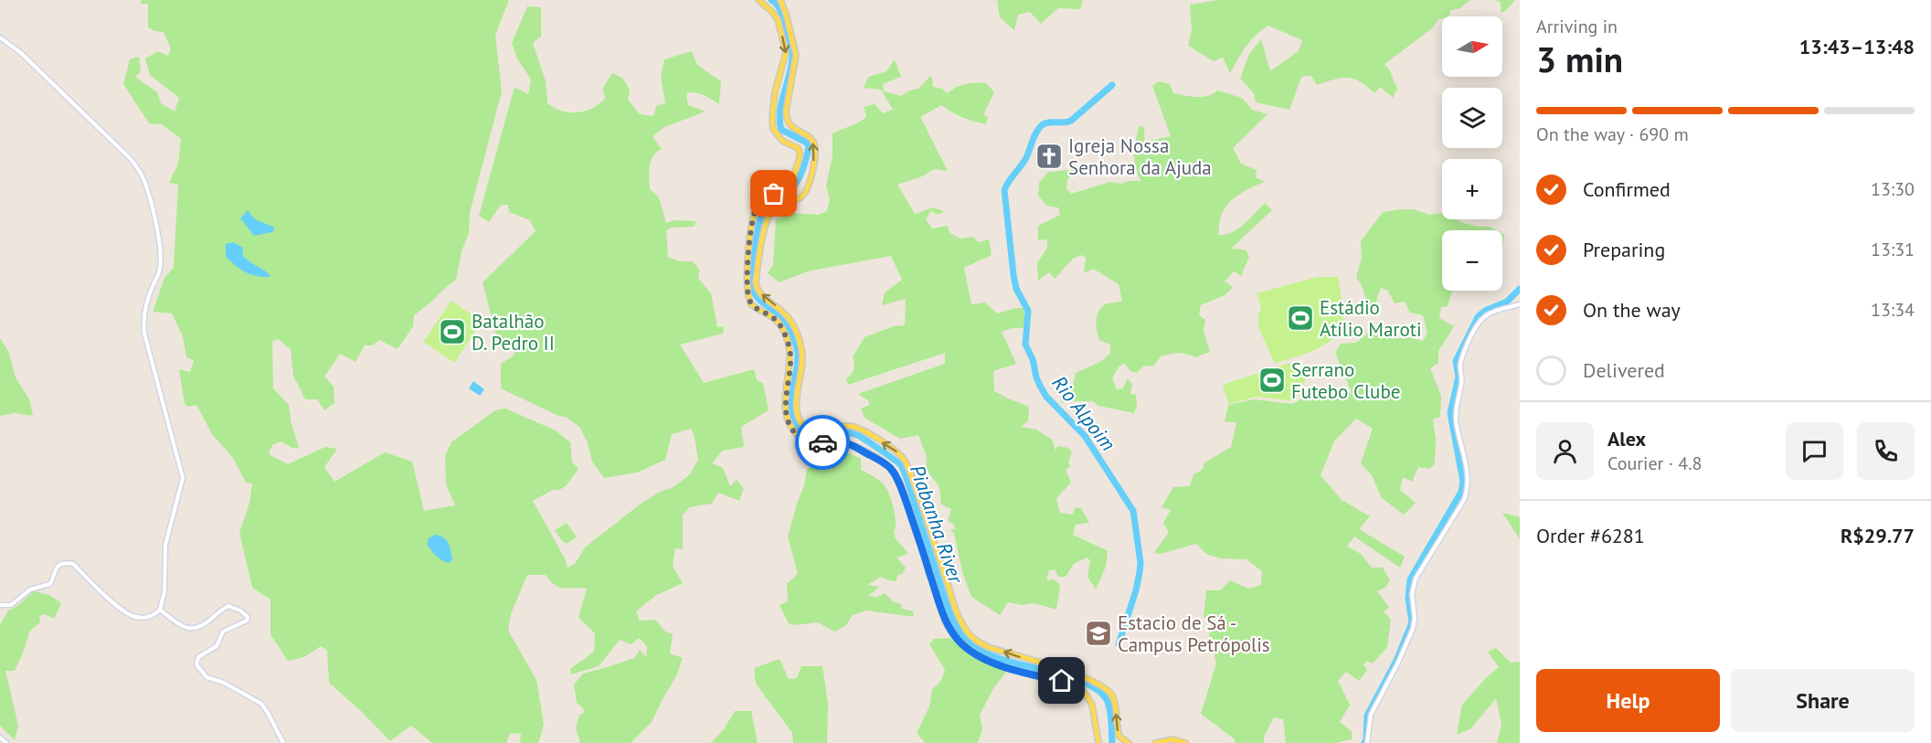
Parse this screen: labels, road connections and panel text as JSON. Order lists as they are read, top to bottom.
{
  "water": ["Rio Alpoim", "Piabanha River"],
  "places": {
    "church": ["Igreja Nossa Senhora da Ajuda"],
    "sports": ["Estádio Atílio Maroti", "Batalhão D. Pedro II", "Serrano Futebo Clube"],
    "school or university": ["Estacio de Sá - Campus Petrópolis"]
  },
  "north": "right",
  "page": {
    "heading": ["3 min", "Arriving in", "13:43–13:48"],
    "panel": [
      "Alex",
      "Courier · 4.8",
      "Order #6281",
      "R$29.77"
    ],
    "map_buttons": ["+", "−"],
    "bar": "On the way · 690 m",
    "list": [
      ["Confirmed", "13:30"],
      ["Preparing", "13:31"],
      ["On the way", "13:34"],
      "Delivered"
    ],
    "buttons": ["Help", "Share"]
  }
}
